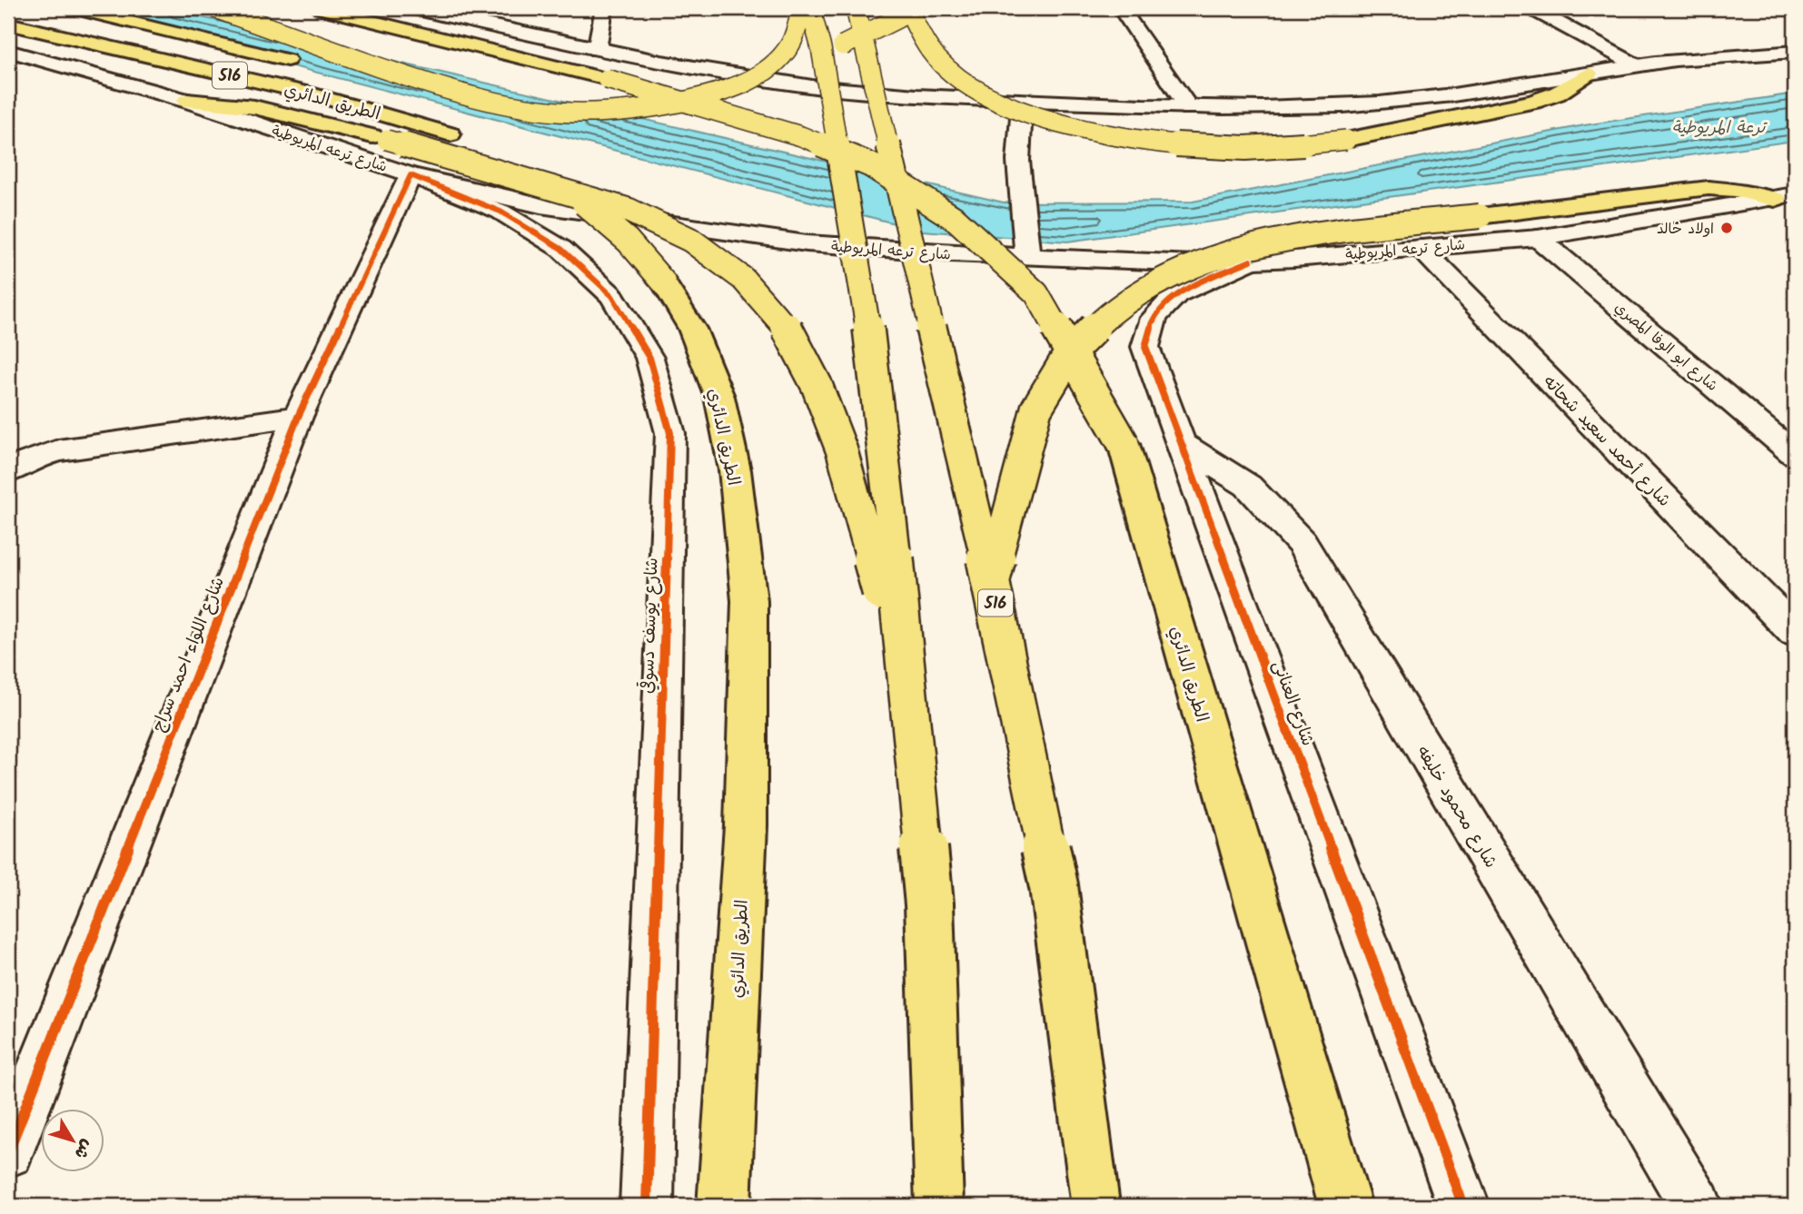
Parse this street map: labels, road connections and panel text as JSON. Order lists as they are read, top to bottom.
{
  "streets": {
    "highway": ["516", "الطريق الدائري"],
    "street": [
      "شارع ترعه المريوطية",
      "شارع ابو الوفا المصري",
      "شارع أحمد سعيد شحاته",
      "شارع يوسف دسوقي",
      "شارع اللواء احمد سراج",
      "شارع العنانى",
      "شارع محمود خليفه"
    ]
  },
  "crossings": [
    ["شارع ترعه المريوطية", "شارع ابو الوفا المصري"],
    ["شارع ترعه المريوطية", "شارع أحمد سعيد شحاته"],
    ["شارع ترعه المريوطية", "شارع يوسف دسوقي"],
    ["شارع ترعه المريوطية", "شارع اللواء احمد سراج"],
    ["شارع ترعه المريوطية", "شارع العنانى"],
    ["شارع يوسف دسوقي", "شارع اللواء احمد سراج"],
    ["شارع العنانى", "شارع محمود خليفه"]
  ],
  "water": ["ترعة المريوطية"],
  "places": ["اولاد خالد"],
  "north": "bottom right"
}
